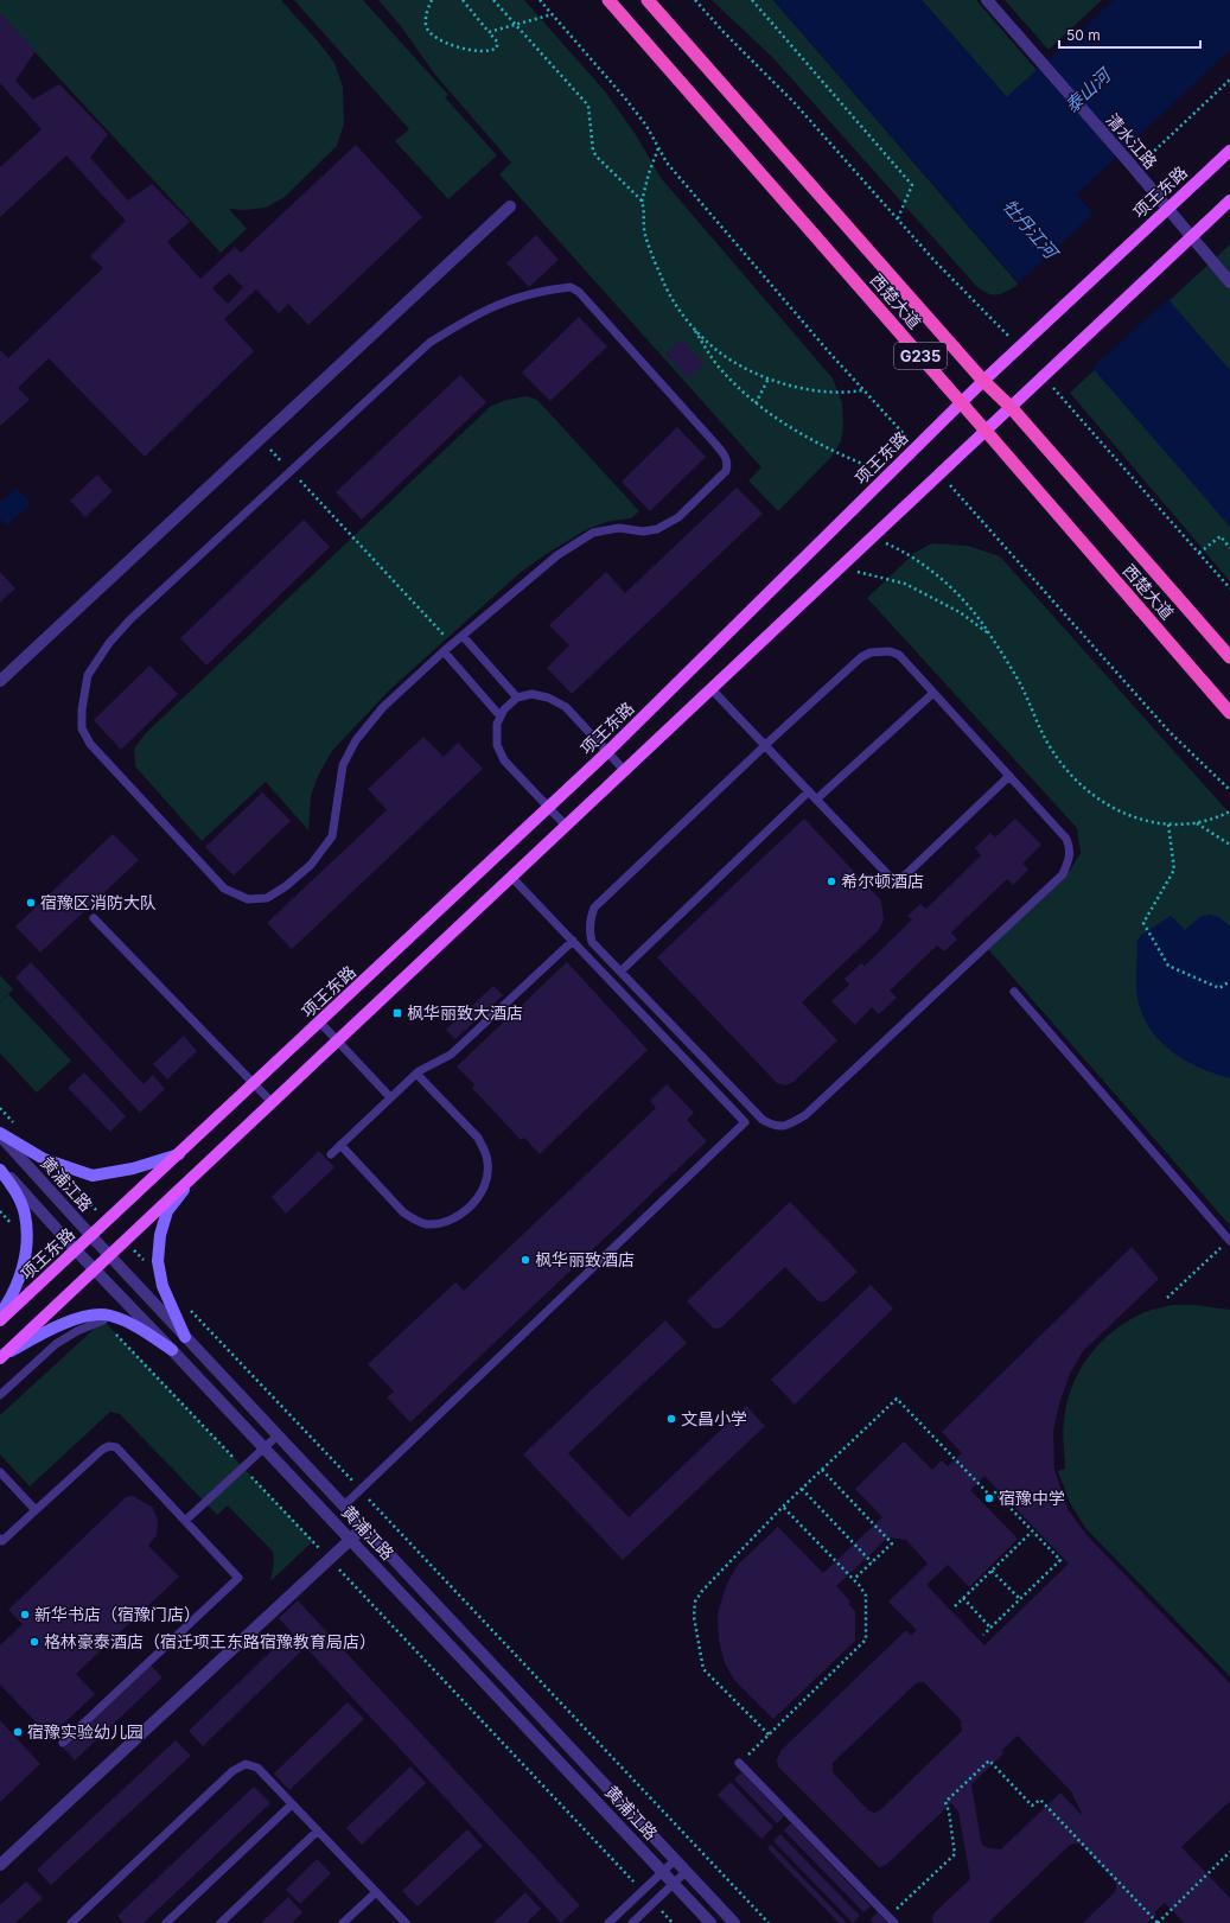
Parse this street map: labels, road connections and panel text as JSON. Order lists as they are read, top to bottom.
{
  "streets": {
    "highway": ["西楚大道", "G235"],
    "main road": ["项王东路"],
    "street": ["清水江路", "黄浦江路"]
  },
  "crossings": [
    ["清水江路", "项王东路"],
    ["项王东路", "西楚大道"],
    ["项王东路", "黄浦江路"]
  ],
  "water": ["泰山河", "牡丹江河"],
  "places": {
    "other": [
      "希尔顿酒店",
      "宿豫区消防大队",
      "枫华丽致酒店",
      "文昌小学",
      "宿豫中学",
      "新华书店（宿豫门店）",
      "格林豪泰酒店（宿迁项王东路宿豫教育局店）",
      "宿豫实验幼儿园"
    ],
    "transit": ["枫华丽致大酒店"]
  },
  "scale_bar": "50 m"
}
